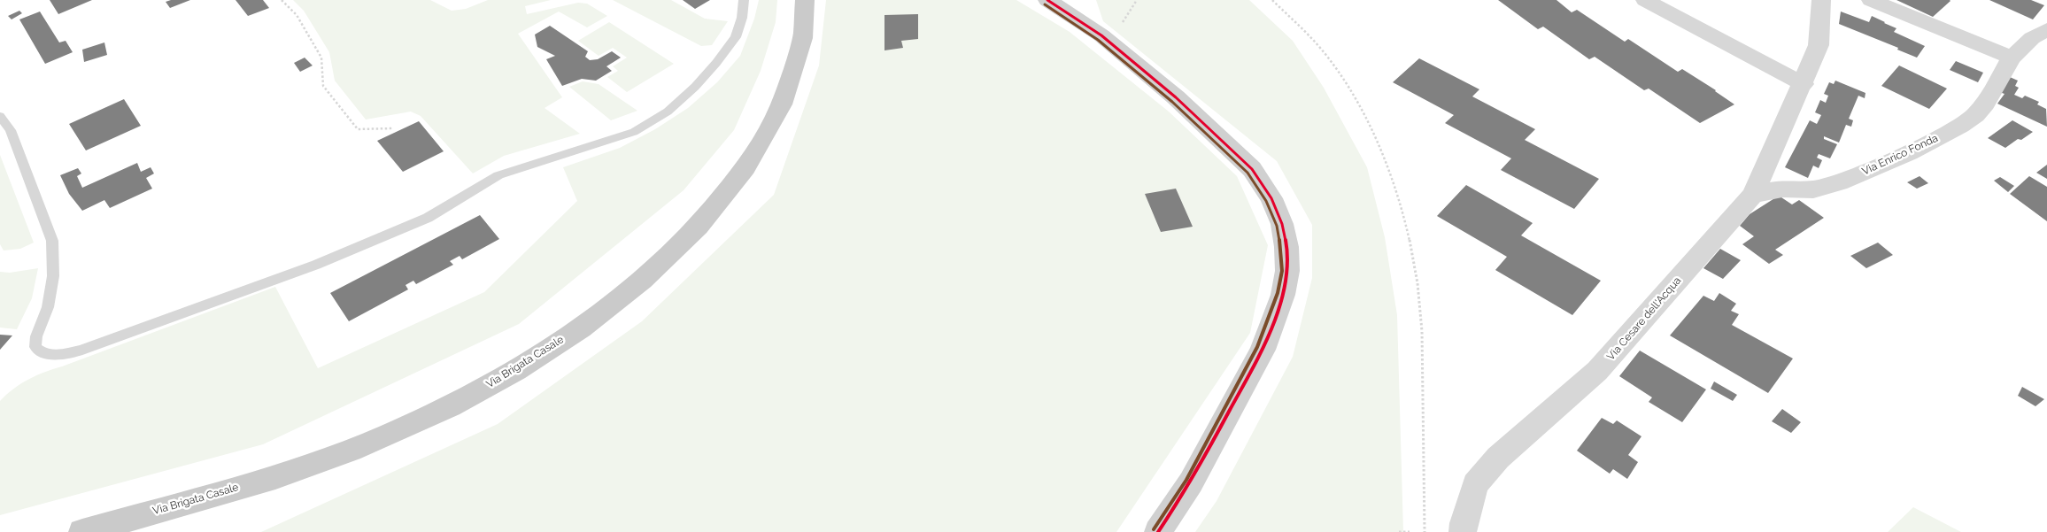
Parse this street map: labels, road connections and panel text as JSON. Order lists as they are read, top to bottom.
{
  "streets": {
    "main road": ["Via Brigata Casale"],
    "street": ["Via Enrico Fonda", "Via Cesare dell'Acqua"]
  },
  "crossings": [
    ["Via Enrico Fonda", "Via Cesare dell'Acqua"]
  ]
}
